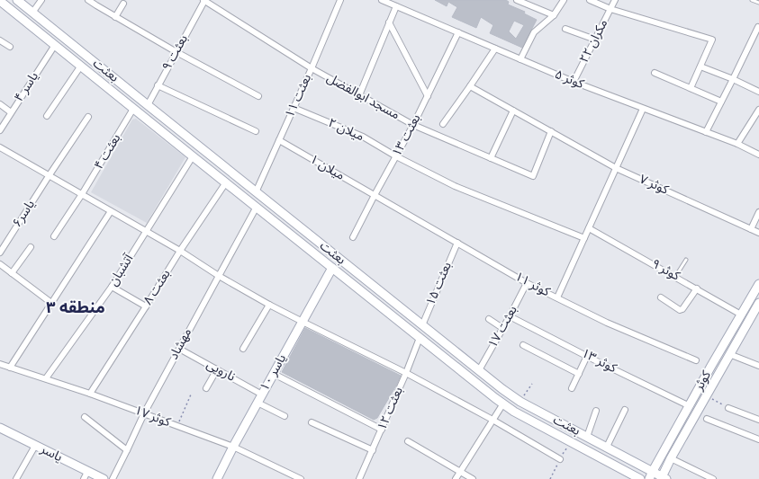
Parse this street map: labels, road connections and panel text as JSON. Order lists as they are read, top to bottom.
{
  "streets": {
    "main road": [
      "بعثت",
      "یاسر ۱۰",
      "کوثر",
      "یاسر"
    ],
    "street": [
      "مکران ۲۲",
      "بعثت ۹",
      "کوثر ۵",
      "یاسر ۴",
      "بعثت ۱۱",
      "مسجد ابوالفضل",
      "میلان ۲",
      "بعثت ۱۳",
      "بعثت ۴",
      "میلان ۱",
      "کوثر ۷",
      "یاسر۶",
      "آتشبان",
      "کوثر ۹",
      "بعثت ۱۵",
      "کوثر ۱۱",
      "بعثت ۸",
      "بعثت ۱۷",
      "مهشاد",
      "کوثر ۱۳",
      "نارویی",
      "بعثت ۱۲",
      "کوثر ۱۷"
    ]
  },
  "crossings": [
    ["مکران ۲۲", "کوثر ۵"],
    ["بعثت ۹", "بعثت"],
    ["بعثت ۹", "مسجد ابوالفضل"],
    ["بعثت", "یاسر ۴"],
    ["بعثت", "بعثت ۱۱"],
    ["بعثت", "بعثت ۴"],
    ["بعثت", "آتشبان"],
    ["بعثت", "بعثت ۱۵"],
    ["بعثت", "بعثت ۸"],
    ["بعثت", "بعثت ۱۷"],
    ["بعثت", "مهشاد"],
    ["بعثت", "یاسر ۱۰"],
    ["بعثت", "کوثر"],
    ["بعثت", "بعثت ۱۲"],
    ["کوثر ۵", "بعثت ۱۳"],
    ["بعثت ۱۱", "مسجد ابوالفضل"],
    ["بعثت ۱۱", "میلان ۲"],
    ["بعثت ۱۱", "میلان ۱"],
    ["مسجد ابوالفضل", "بعثت ۱۳"],
    ["مسجد ابوالفضل", "کوثر ۷"],
    ["میلان ۲", "بعثت ۱۳"],
    ["بعثت ۱۳", "میلان ۱"],
    ["بعثت ۱۳", "کوثر ۱۱"],
    ["میلان ۱", "کوثر ۱۱"],
    ["آتشبان", "کوثر ۱۷"],
    ["کوثر ۹", "کوثر"],
    ["بعثت ۱۵", "کوثر ۱۱"],
    ["کوثر ۱۱", "بعثت ۱۷"],
    ["بعثت ۸", "کوثر ۱۷"],
    ["بعثت ۱۷", "کوثر ۱۳"],
    ["مهشاد", "نارویی"],
    ["مهشاد", "کوثر ۱۷"],
    ["کوثر ۱۳", "کوثر"],
    ["نارویی", "یاسر ۱۰"],
    ["یاسر ۱۰", "کوثر ۱۷"]
  ],
  "districts": ["منطقه ۳"]
}
